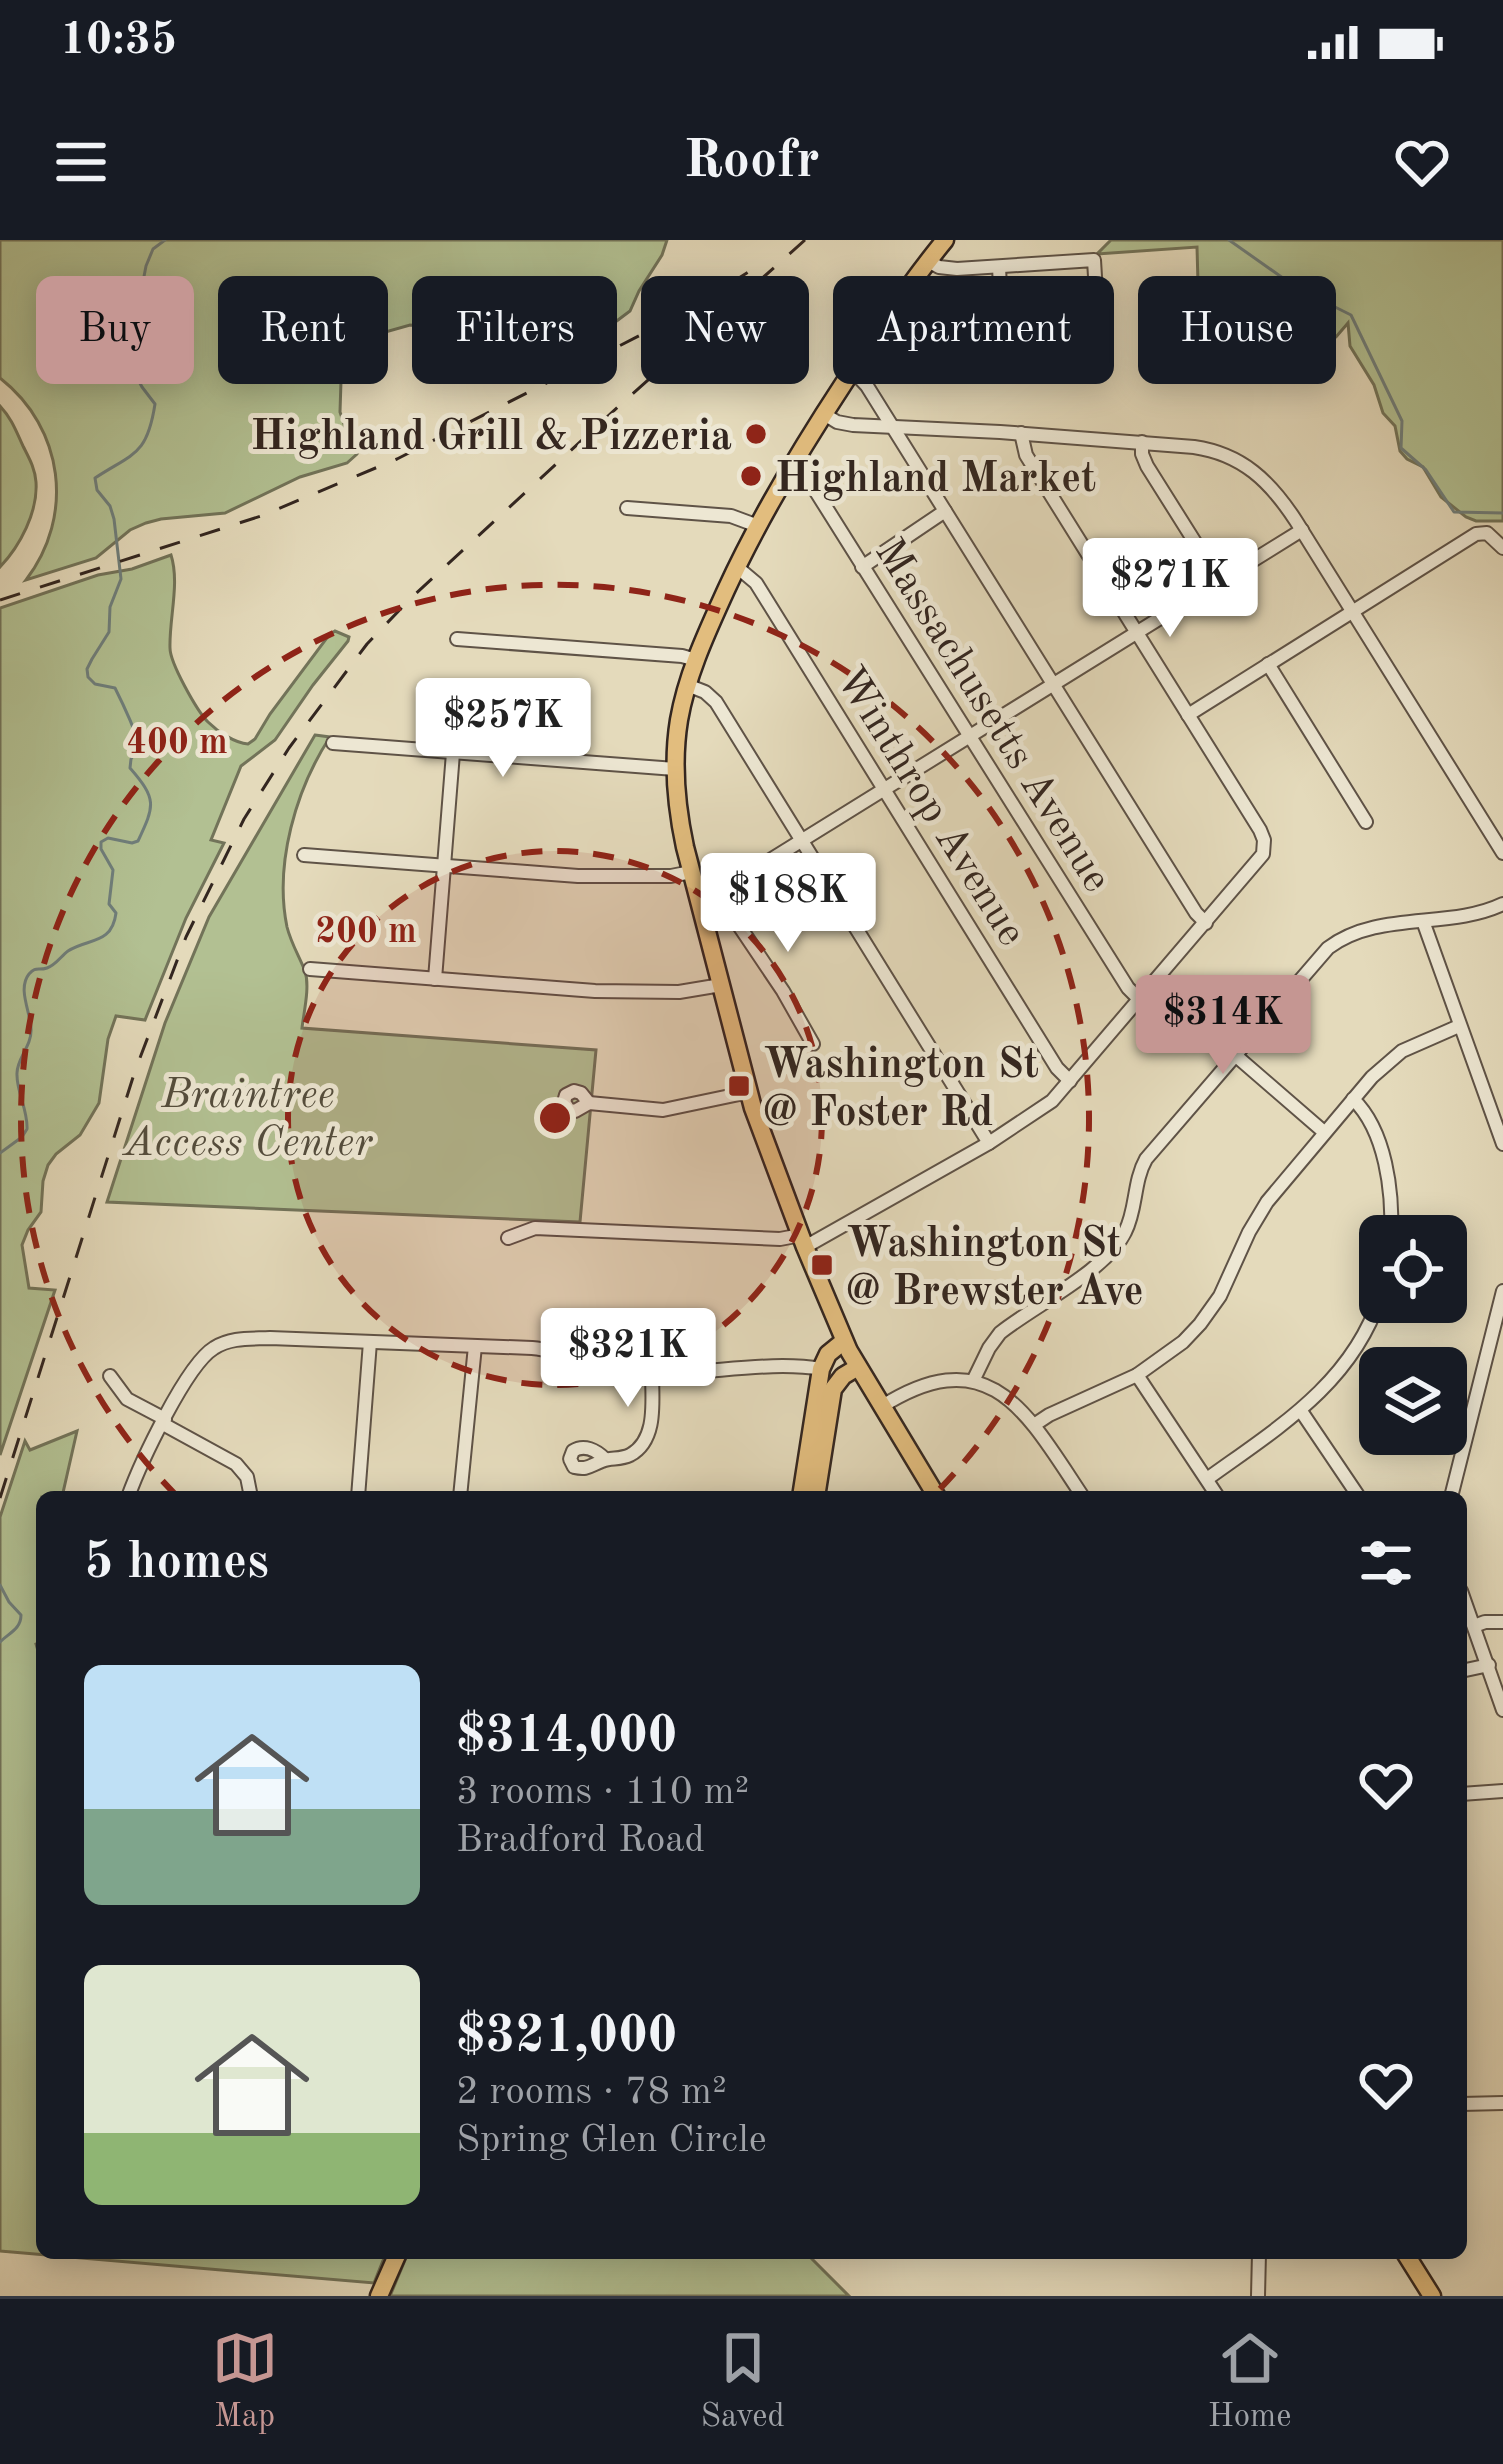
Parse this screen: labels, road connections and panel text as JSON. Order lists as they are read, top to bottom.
{
  "streets": {
    "street": ["Massachusetts Avenue", "Winthrop Avenue"]
  },
  "parks": ["Braintree Access Center"],
  "places": {
    "other": ["Highland Grill & Pizzeria", "Highland Market"],
    "transit": ["Washington St @ Foster Rd", "Washington St @ Brewster Ave"]
  },
  "page": {
    "status": "10:35",
    "header": "Roofr",
    "chip": [
      "Buy",
      "Rent",
      "Filters",
      "New",
      "Apartment",
      "House"
    ],
    "price": [
      "$271K",
      "$257K",
      "$188K",
      "$314K",
      "$321K"
    ],
    "heading": "5 homes",
    "list": [
      {
        "name": "$314,000",
        "note": "3 rooms · 110 m² · Bradford Road"
      },
      {
        "name": "$321,000",
        "note": "2 rooms · 78 m² · Spring Glen Circle"
      }
    ],
    "tabs": ["Map", "Saved", "Home"]
  },
  "rings": ["400 m", "200 m"]
}
